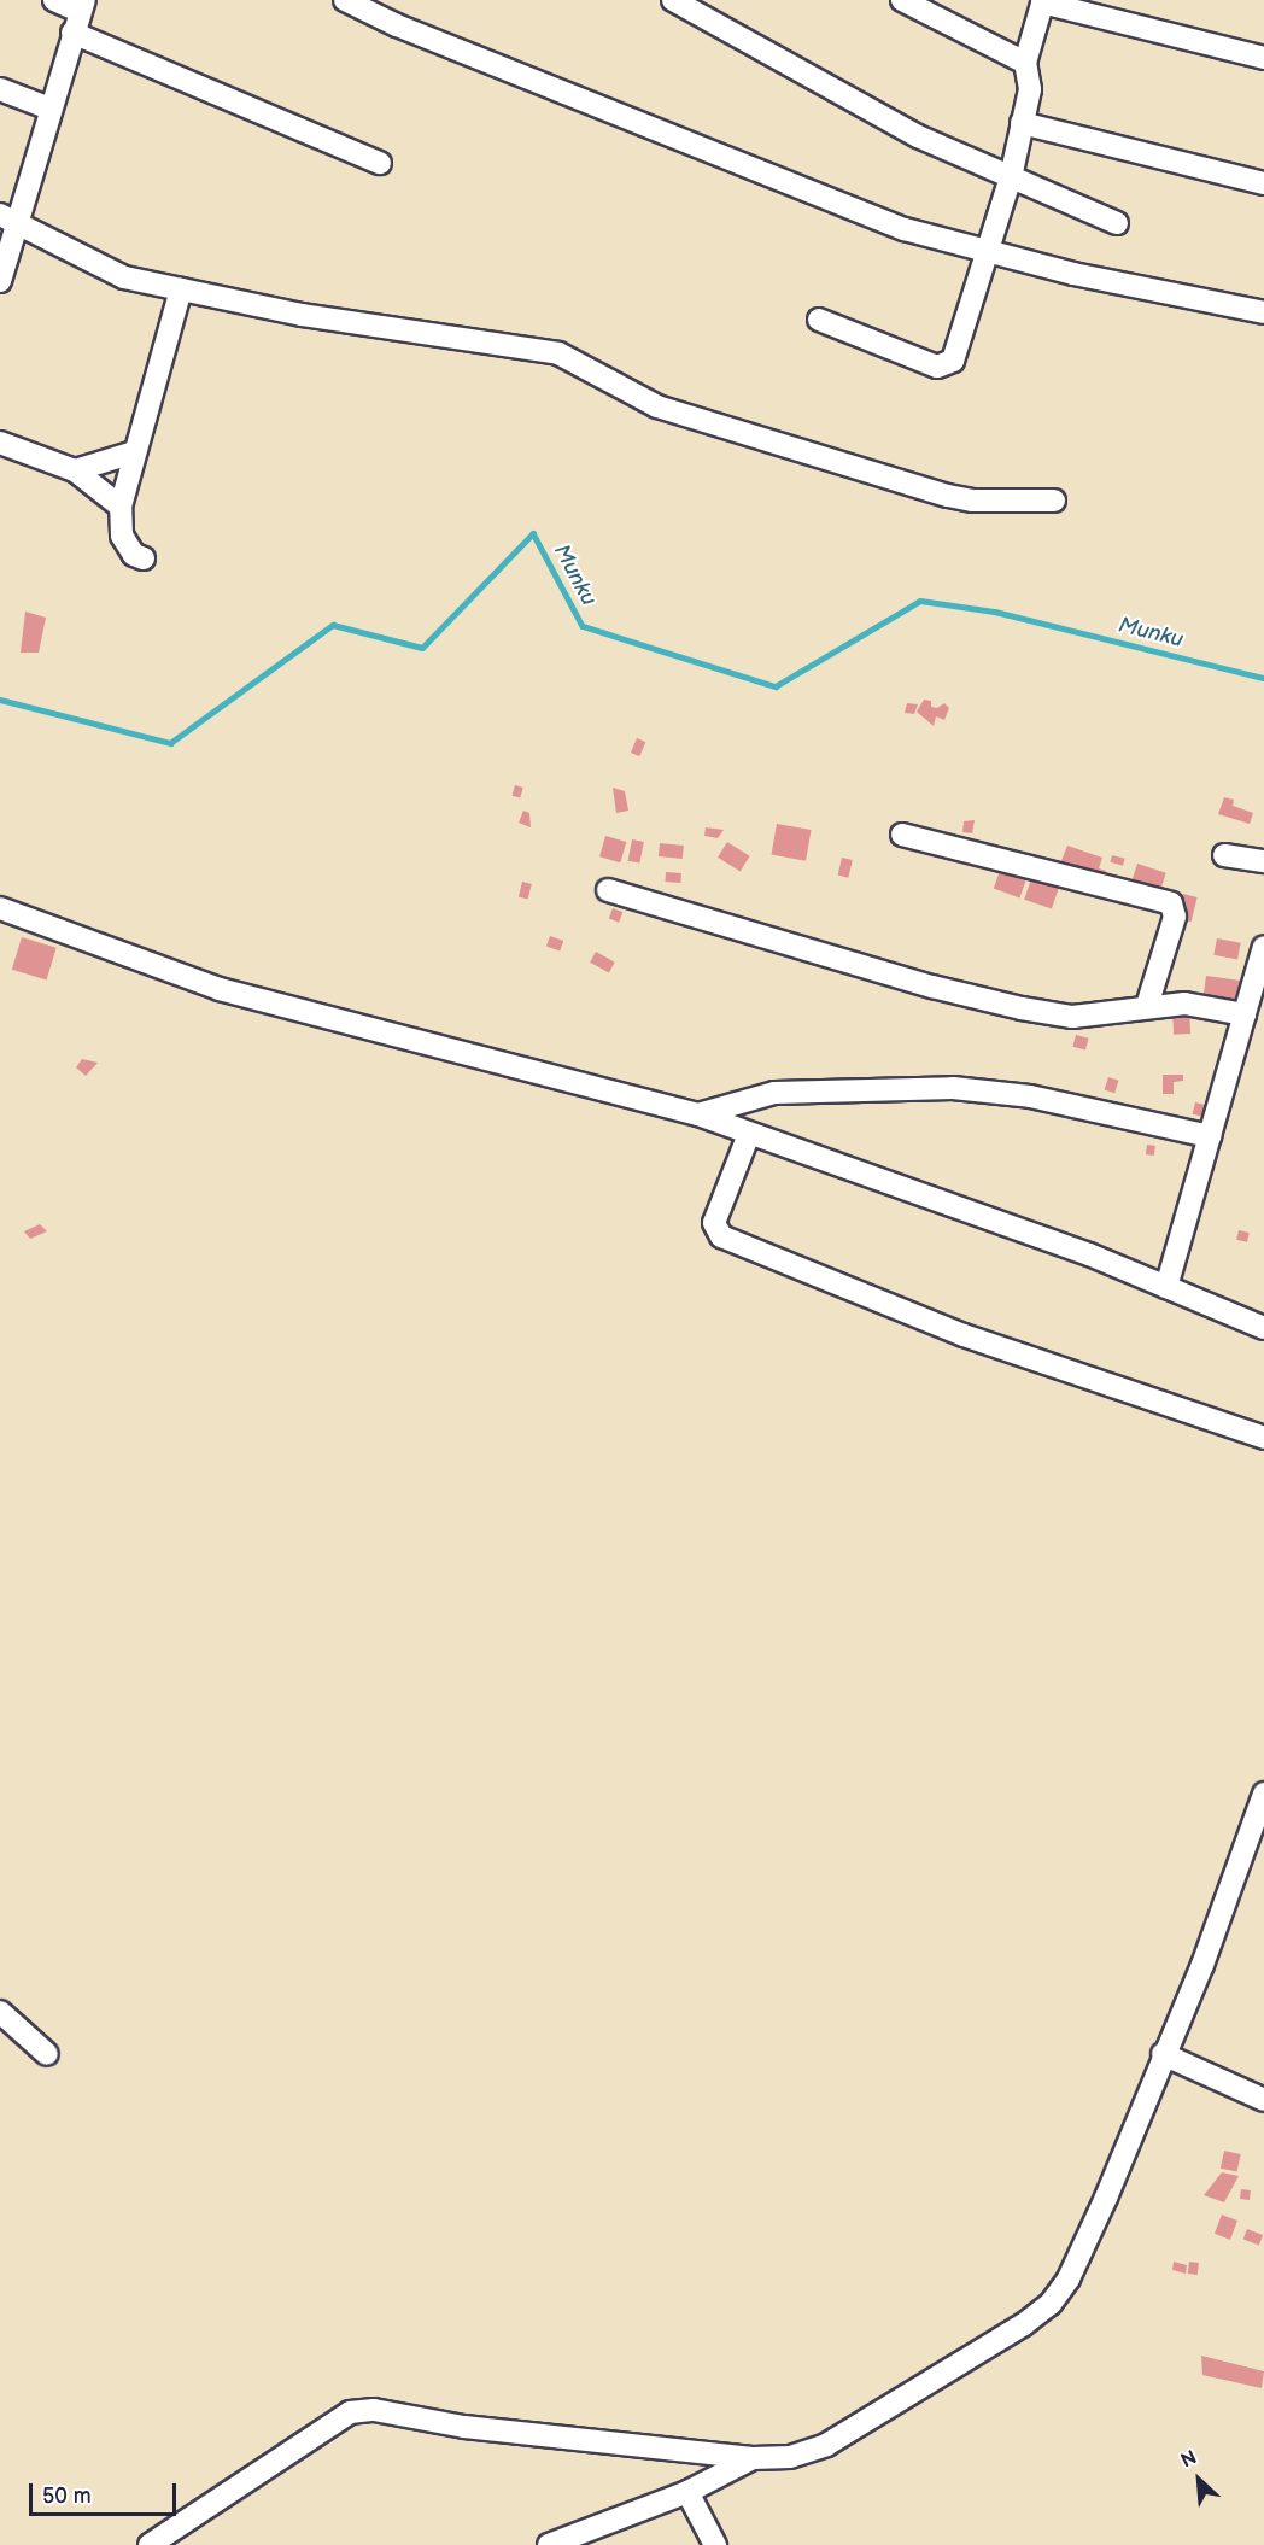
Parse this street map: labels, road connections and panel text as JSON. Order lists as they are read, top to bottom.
{
  "water": ["Munku"],
  "scale_bar": "50 m",
  "north": "top left"
}
